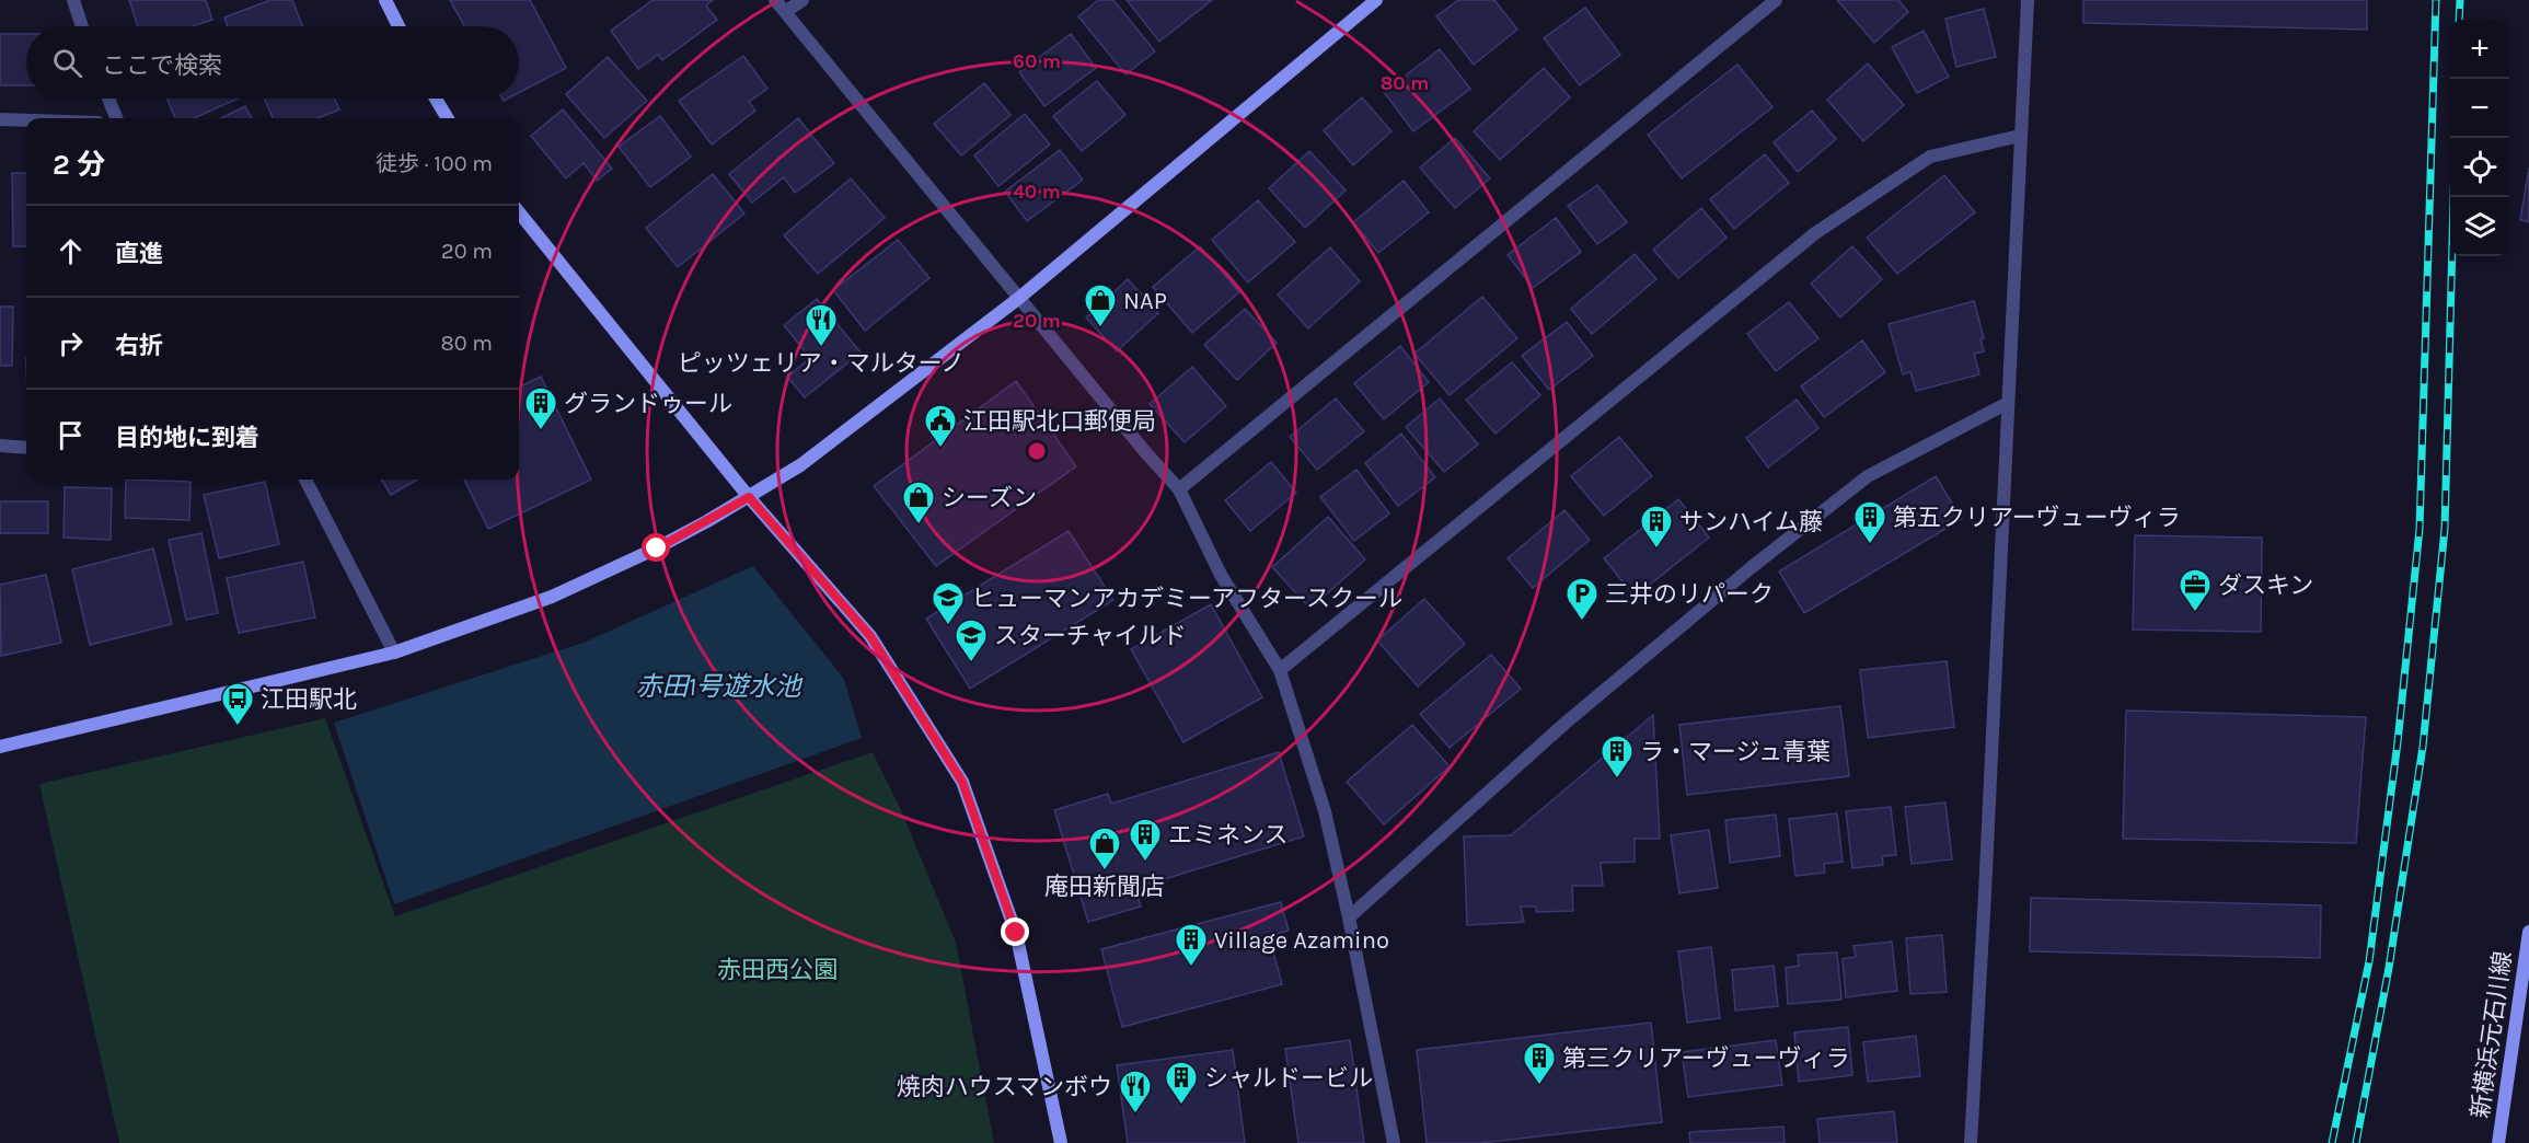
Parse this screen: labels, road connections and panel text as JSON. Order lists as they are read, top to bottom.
{
  "streets": {
    "street": ["新横浜元石川線"]
  },
  "water": ["赤田1号遊水池"],
  "parks": ["赤田西公園"],
  "places": {
    "shop": ["NAP", "シーズン", "庵田新聞店"],
    "restaurant": ["ピッツェリア・マルターノ", "焼肉ハウスマンボウ"],
    "building": [
      "グランドゥール",
      "第五クリアーヴューヴィラ",
      "サンハイム藤",
      "ラ・マージュ青葉",
      "エミネンス",
      "Village Azamino",
      "第三クリアーヴューヴィラ",
      "シャルドービル"
    ],
    "public building": ["江田駅北口郵便局"],
    "office": ["ダスキン"],
    "parking": ["三井のリパーク"],
    "school or university": ["ヒューマンアカデミーアフタースクール", "スターチャイルド"],
    "bus stop": ["江田駅北"]
  },
  "page": {
    "map_buttons": ["+", "−"],
    "search": "ここで検索",
    "heading": ["2 分", "徒歩 · 100 m"],
    "list": [
      ["直進", "20 m"],
      ["右折", "80 m"],
      "目的地に到着"
    ]
  },
  "rings": [
    "60 m",
    "80 m",
    "40 m",
    "20 m"
  ]
}
